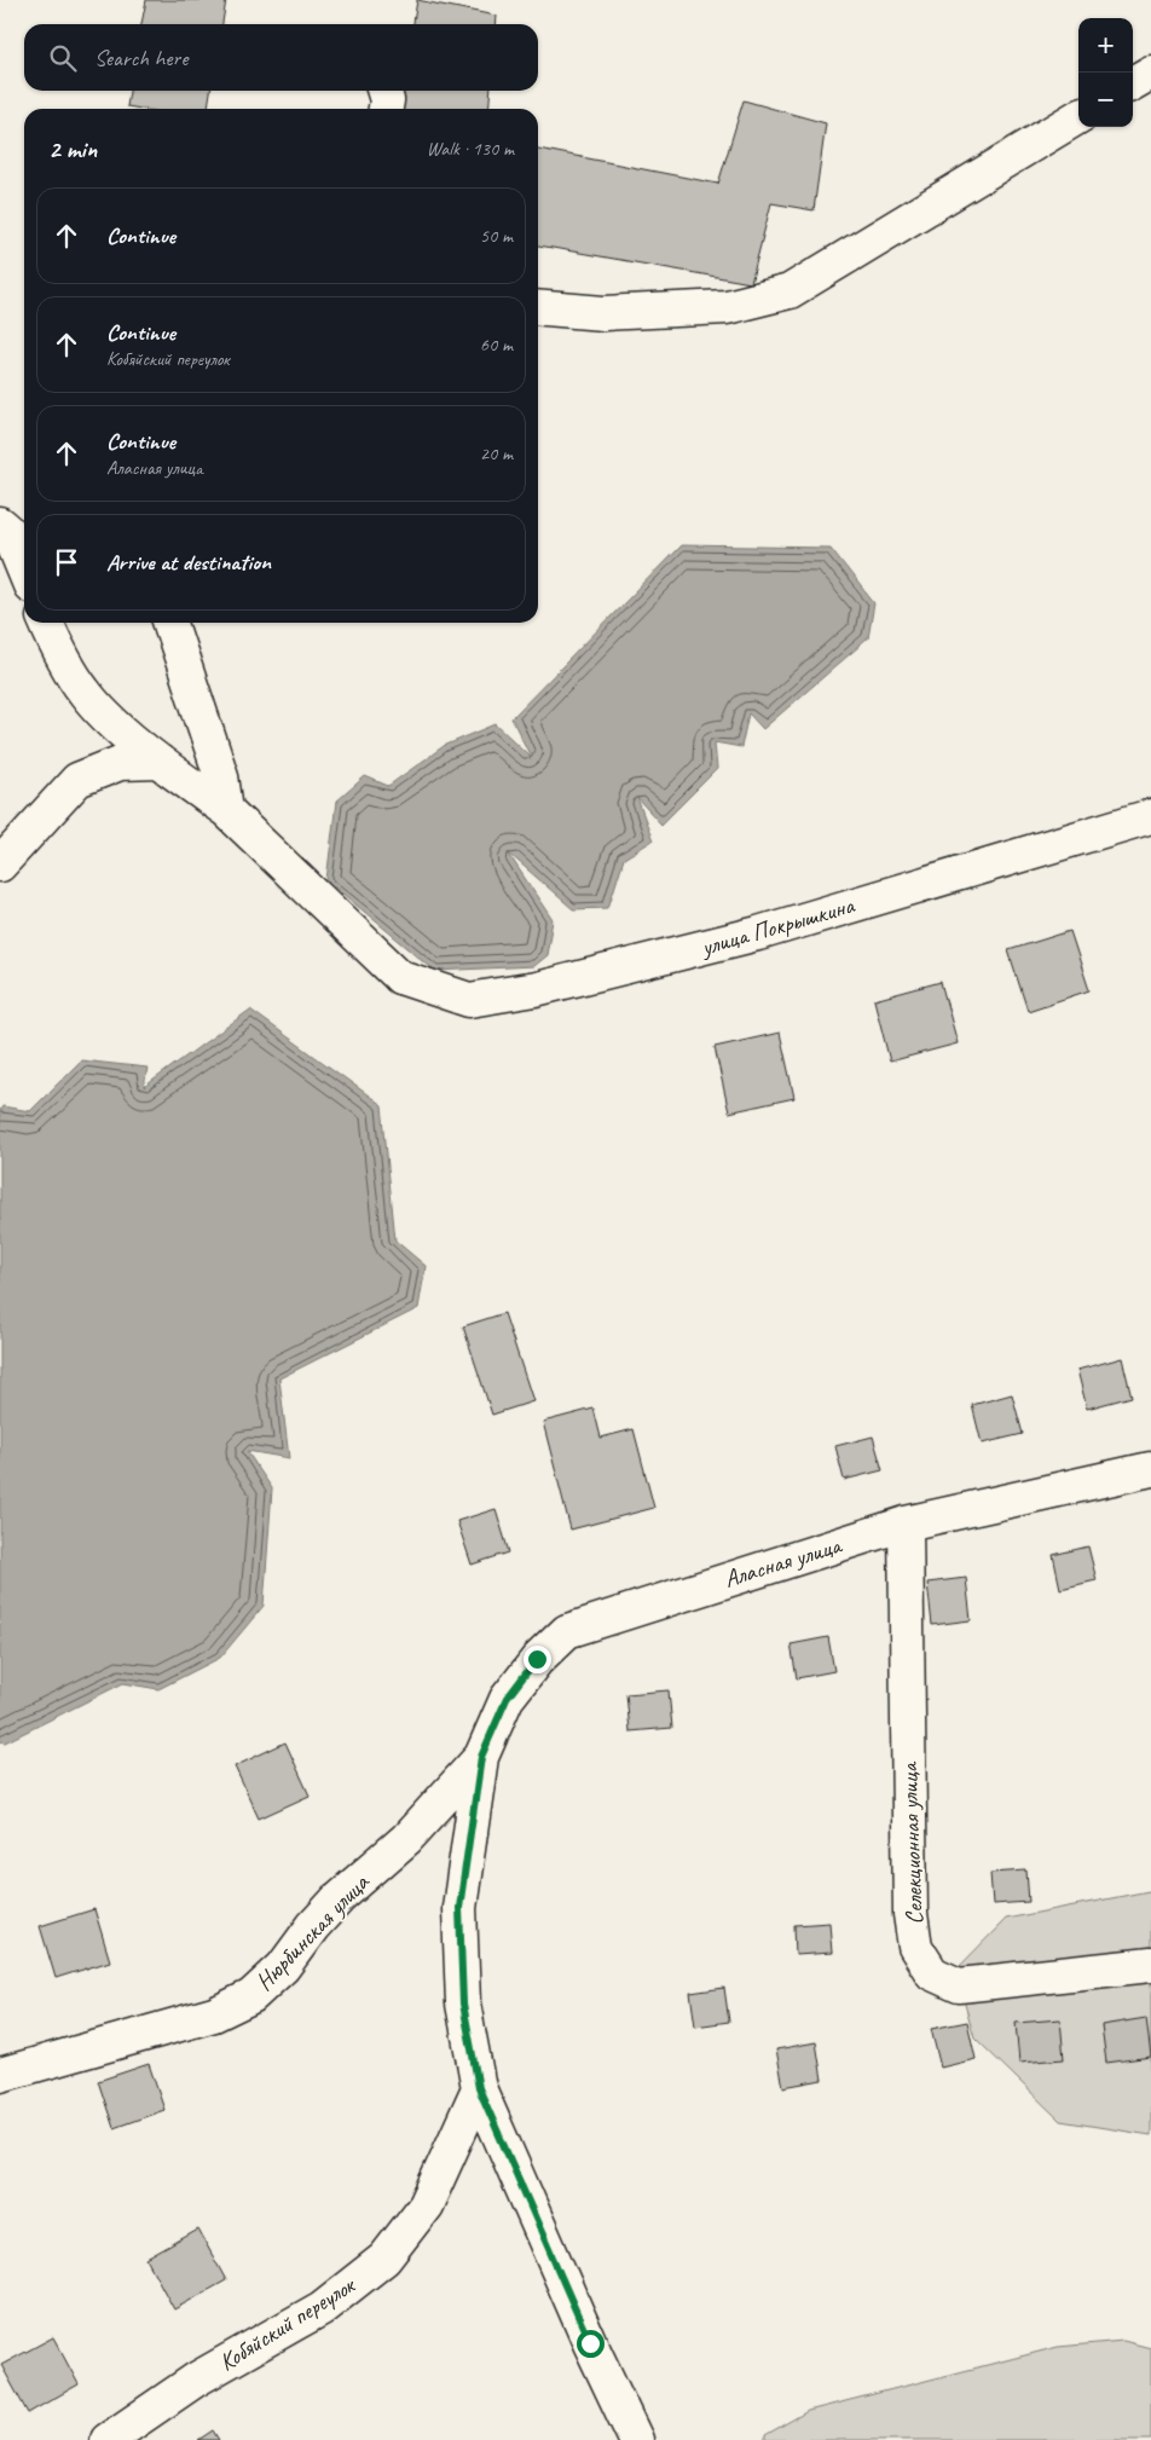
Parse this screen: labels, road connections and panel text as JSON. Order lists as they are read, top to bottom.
{
  "streets": {
    "street": [
      "улица Покрышкина",
      "Аласная улица",
      "Селекционная улица",
      "Нюрбинская улица",
      "Кобяйский переулок"
    ]
  },
  "crossings": [
    ["Аласная улица", "Селекционная улица"],
    ["Аласная улица", "Нюрбинская улица"]
  ],
  "page": {
    "map_buttons": ["+", "−"],
    "search": "Search here",
    "heading": ["2 min", "Walk · 130 m"],
    "list": [
      ["Continue", "50 m"],
      ["Continue", "Кобяйский переулок", "60 m"],
      ["Continue", "Аласная улица", "20 m"],
      "Arrive at destination"
    ]
  }
}
